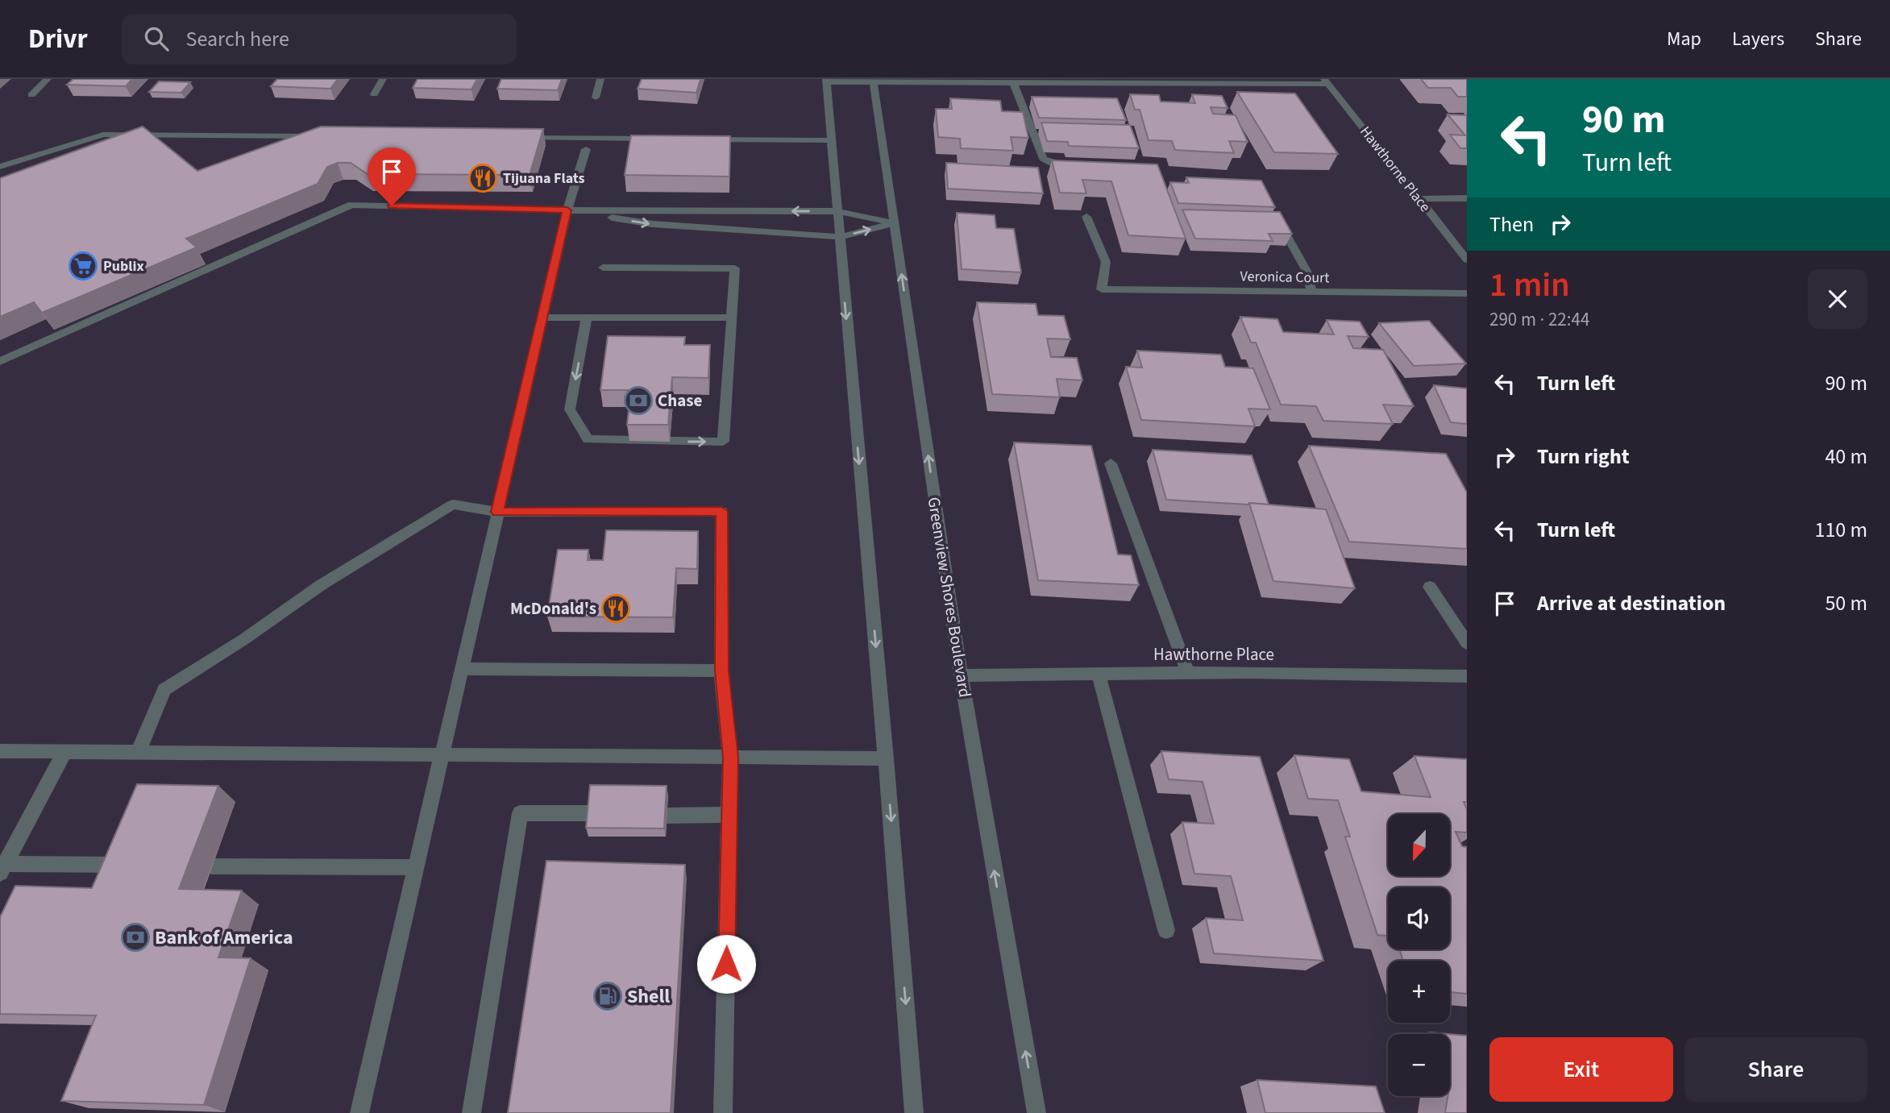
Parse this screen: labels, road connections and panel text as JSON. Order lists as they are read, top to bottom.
{
  "streets": {
    "street": ["Hawthorne Place", "Veronica Court", "Greenview Shores Boulevard"]
  },
  "crossings": [
    ["Hawthorne Place", "Greenview Shores Boulevard"]
  ],
  "places": {
    "restaurant": ["Tijuana Flats", "McDonald's"],
    "supermarket": ["Publix"],
    "bank": ["Chase", "Bank of America"],
    "fuel station": ["Shell"]
  },
  "north": "bottom",
  "page": {
    "header": "Drivr",
    "search": "Search here",
    "nav": ["Map", "Layers", "Share"],
    "turn": ["90 m", "Turn left"],
    "then": "Then",
    "heading": ["1 min", "290 m · 22:44"],
    "list": [
      {
        "name": "Turn left",
        "value": "90 m"
      },
      {
        "name": "Turn right",
        "value": "40 m"
      },
      {
        "name": "Turn left",
        "value": "110 m"
      },
      {
        "name": "Arrive at destination",
        "value": "50 m"
      }
    ],
    "map_buttons": ["+", "−"],
    "buttons": ["Exit", "Share"]
  }
}
